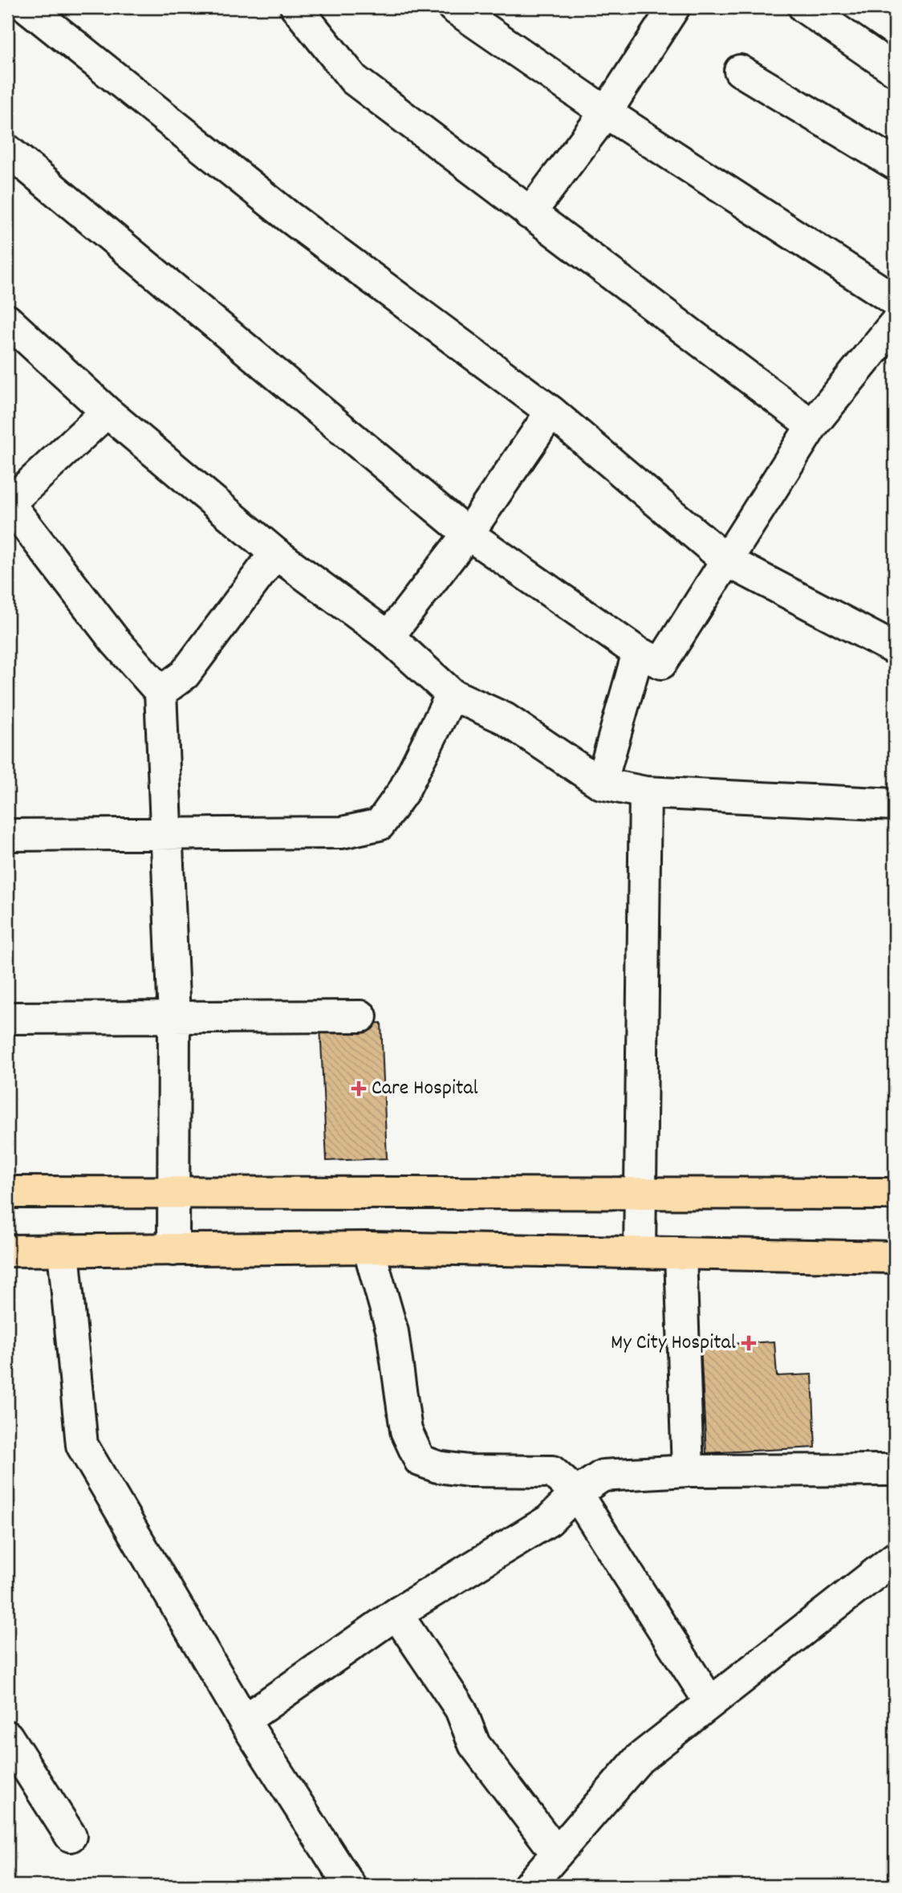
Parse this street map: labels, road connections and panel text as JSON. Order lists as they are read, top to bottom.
{
  "places": {
    "health": ["Care Hospital", "My City Hospital"]
  }
}
